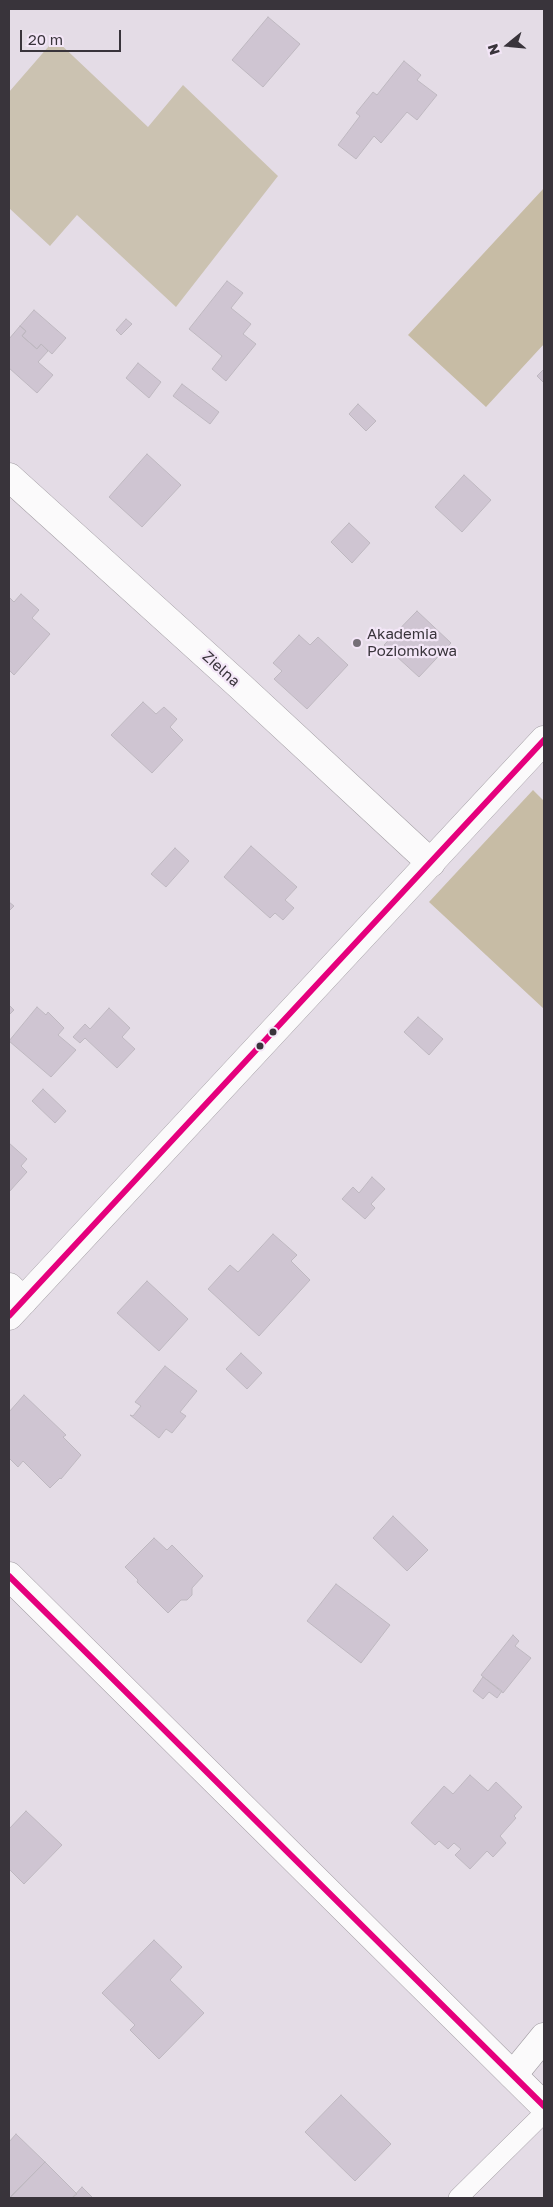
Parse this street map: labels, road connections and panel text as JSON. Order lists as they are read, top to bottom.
{
  "streets": {
    "street": ["Zielna"]
  },
  "places": ["Akademia Poziomkowa"],
  "scale_bar": "20 m",
  "north": "left"
}
